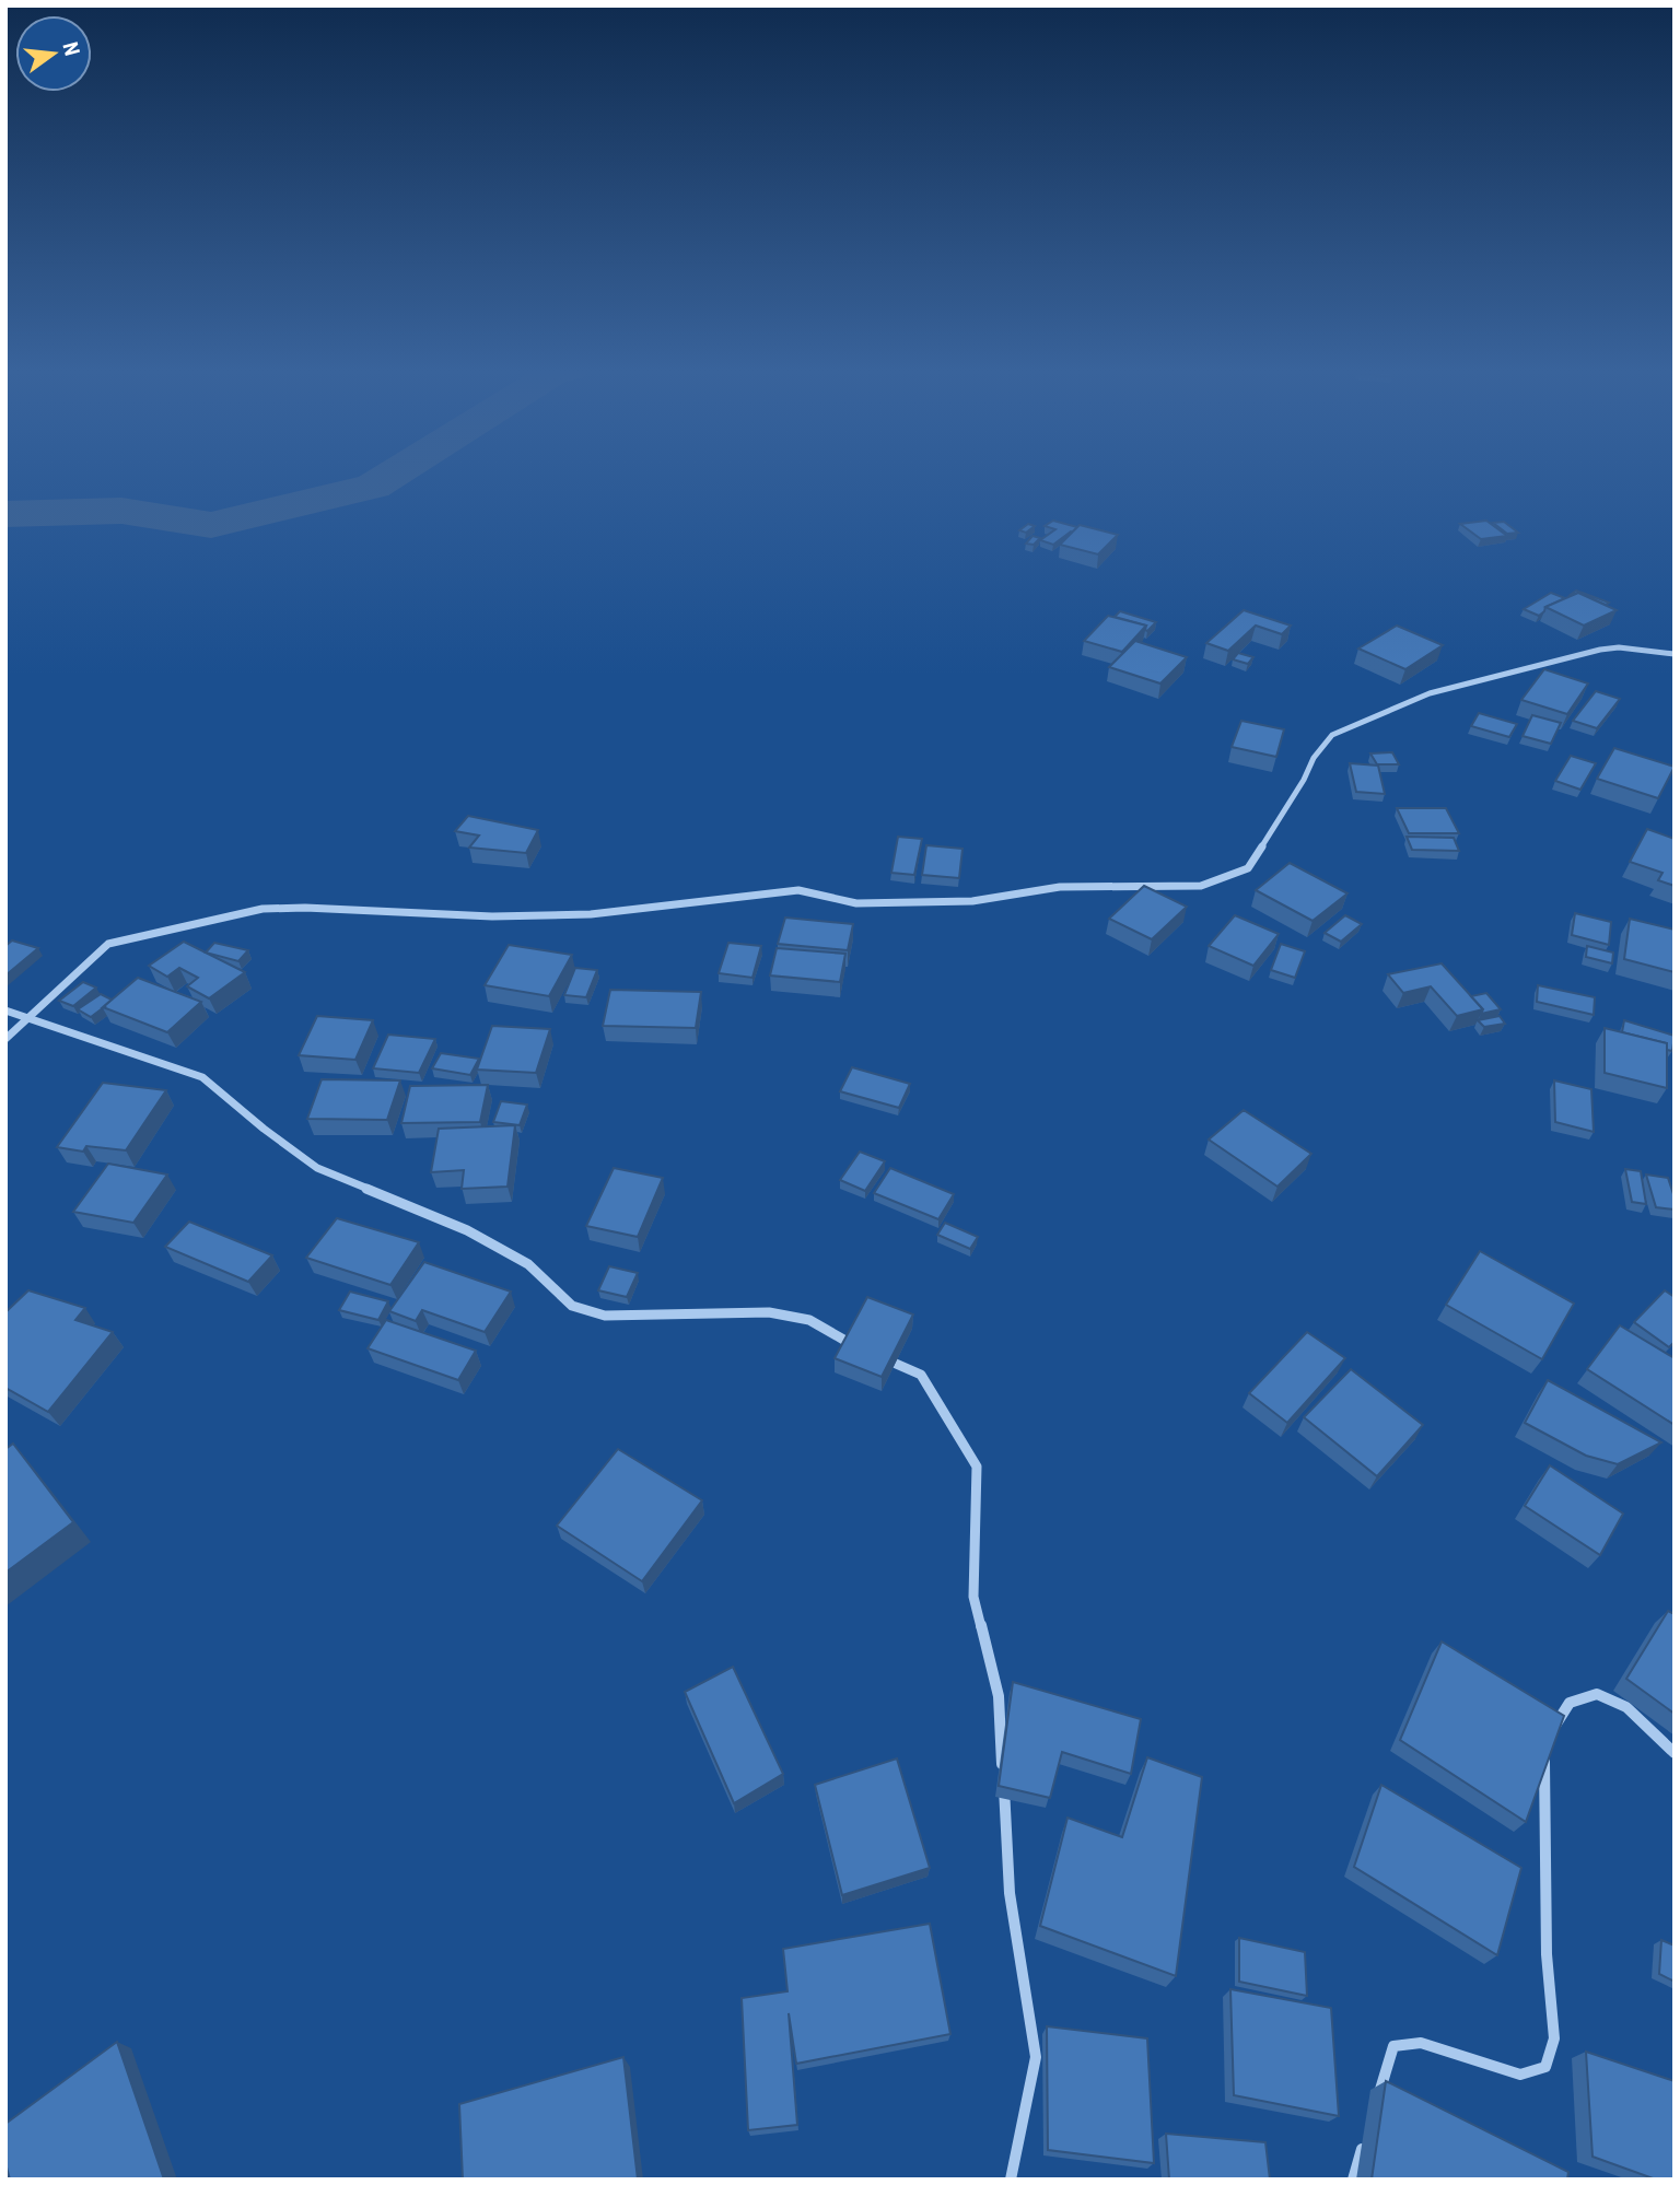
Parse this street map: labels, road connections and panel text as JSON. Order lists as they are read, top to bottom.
{
  "north": "right"
}
